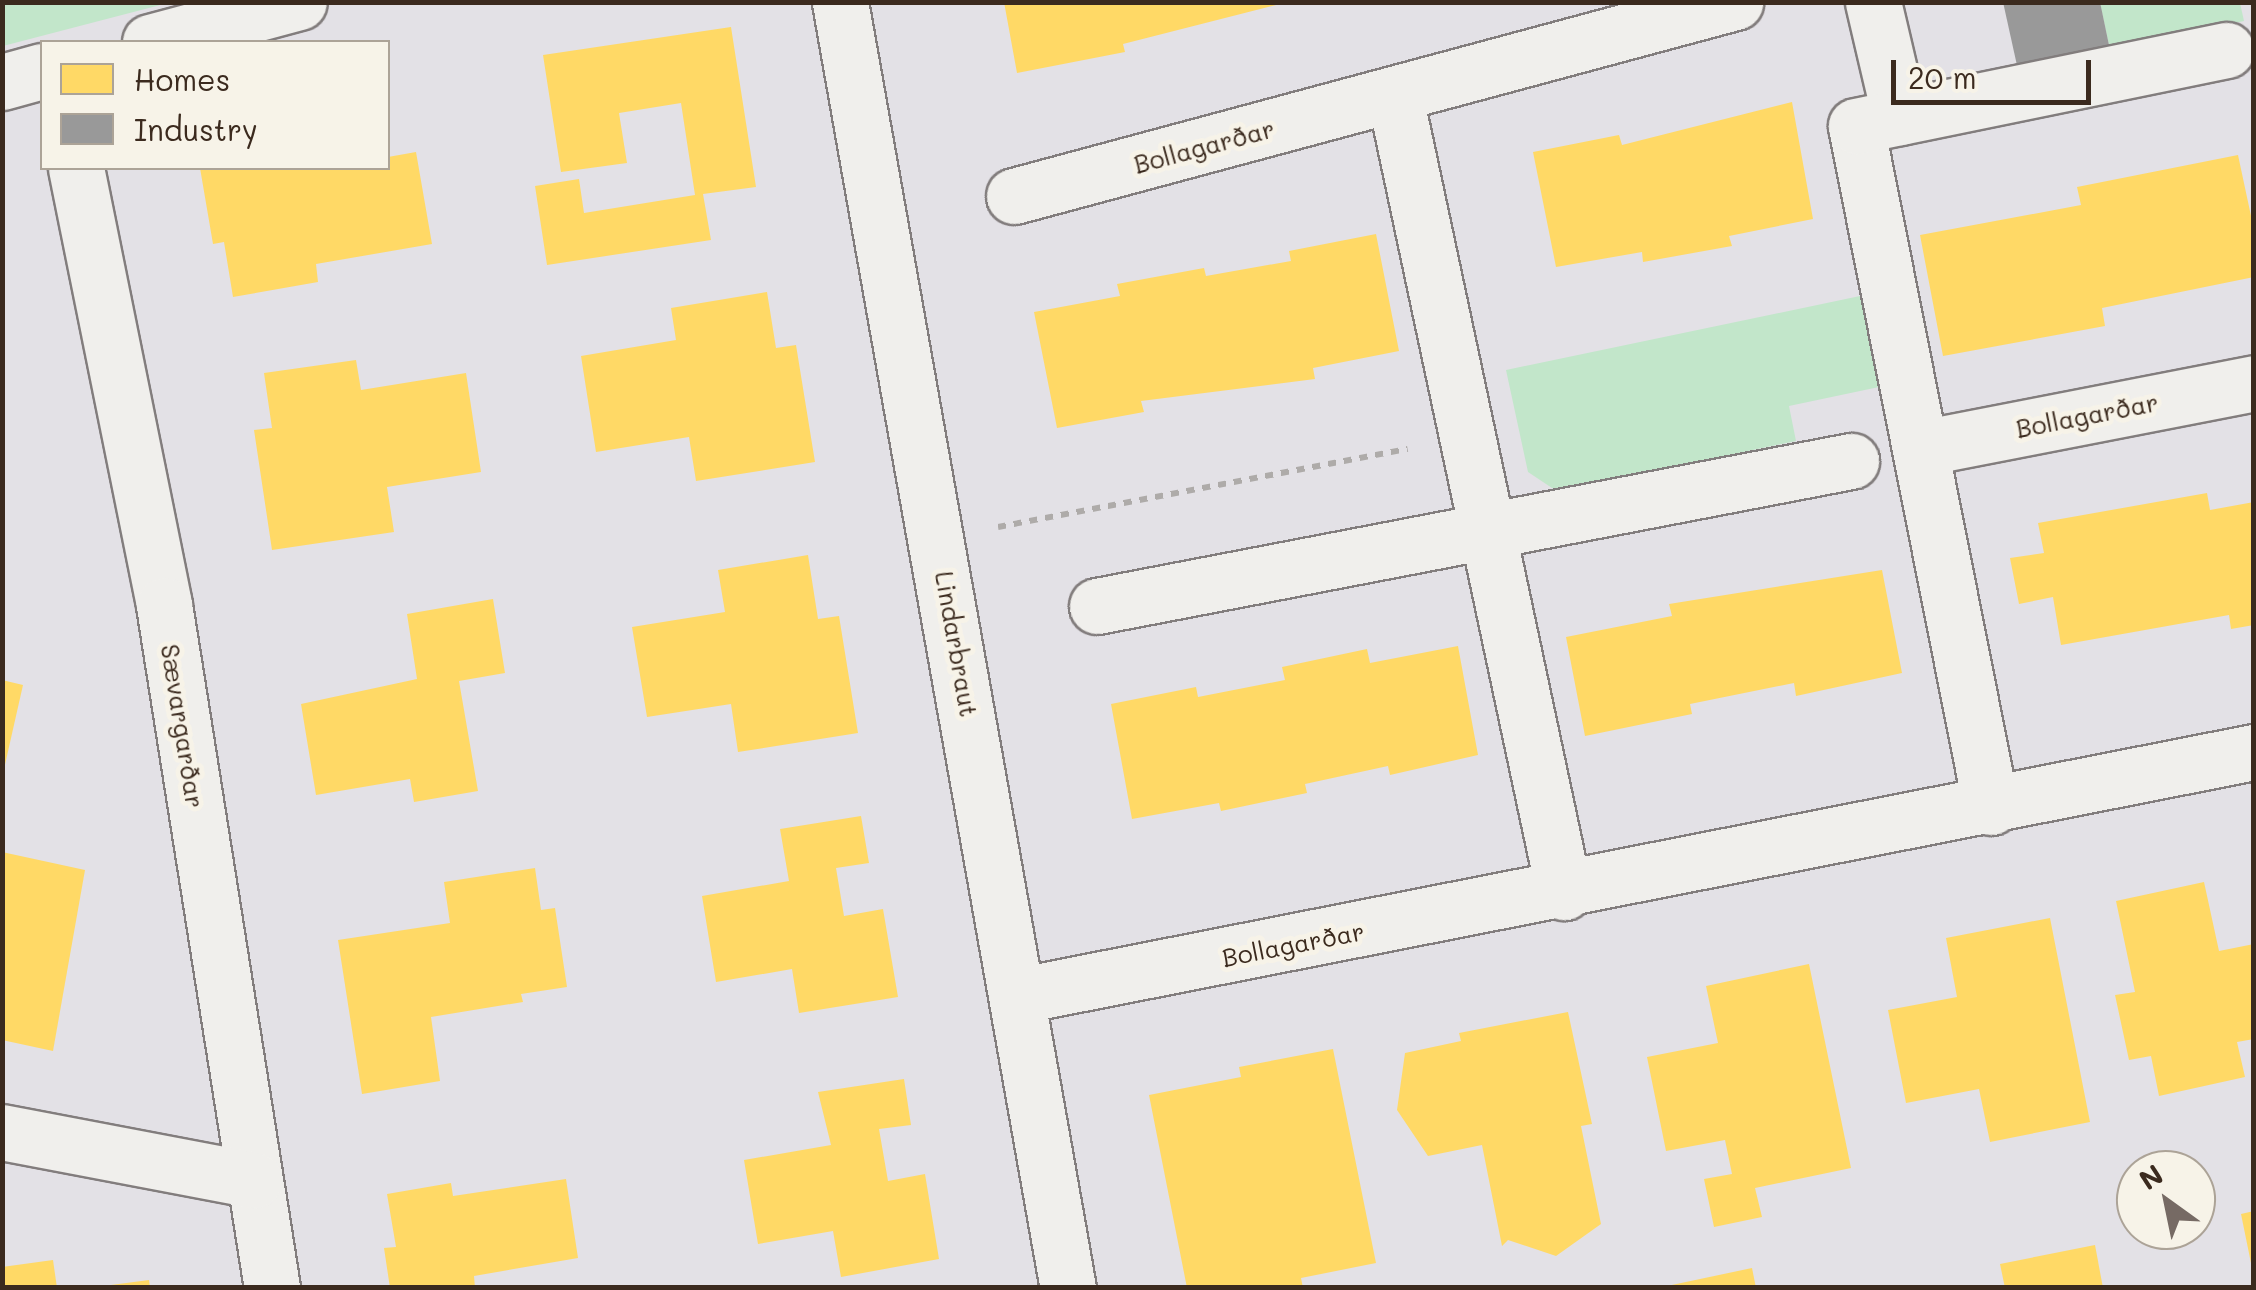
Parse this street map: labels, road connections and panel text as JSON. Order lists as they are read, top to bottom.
{
  "streets": {
    "street": ["Bollagarðar", "Lindarbraut", "Sævargarðar"]
  },
  "crossings": [
    ["Bollagarðar", "Lindarbraut"]
  ],
  "legend": ["Homes", "Industry"],
  "scale_bar": "20 m",
  "north": "top left"
}
